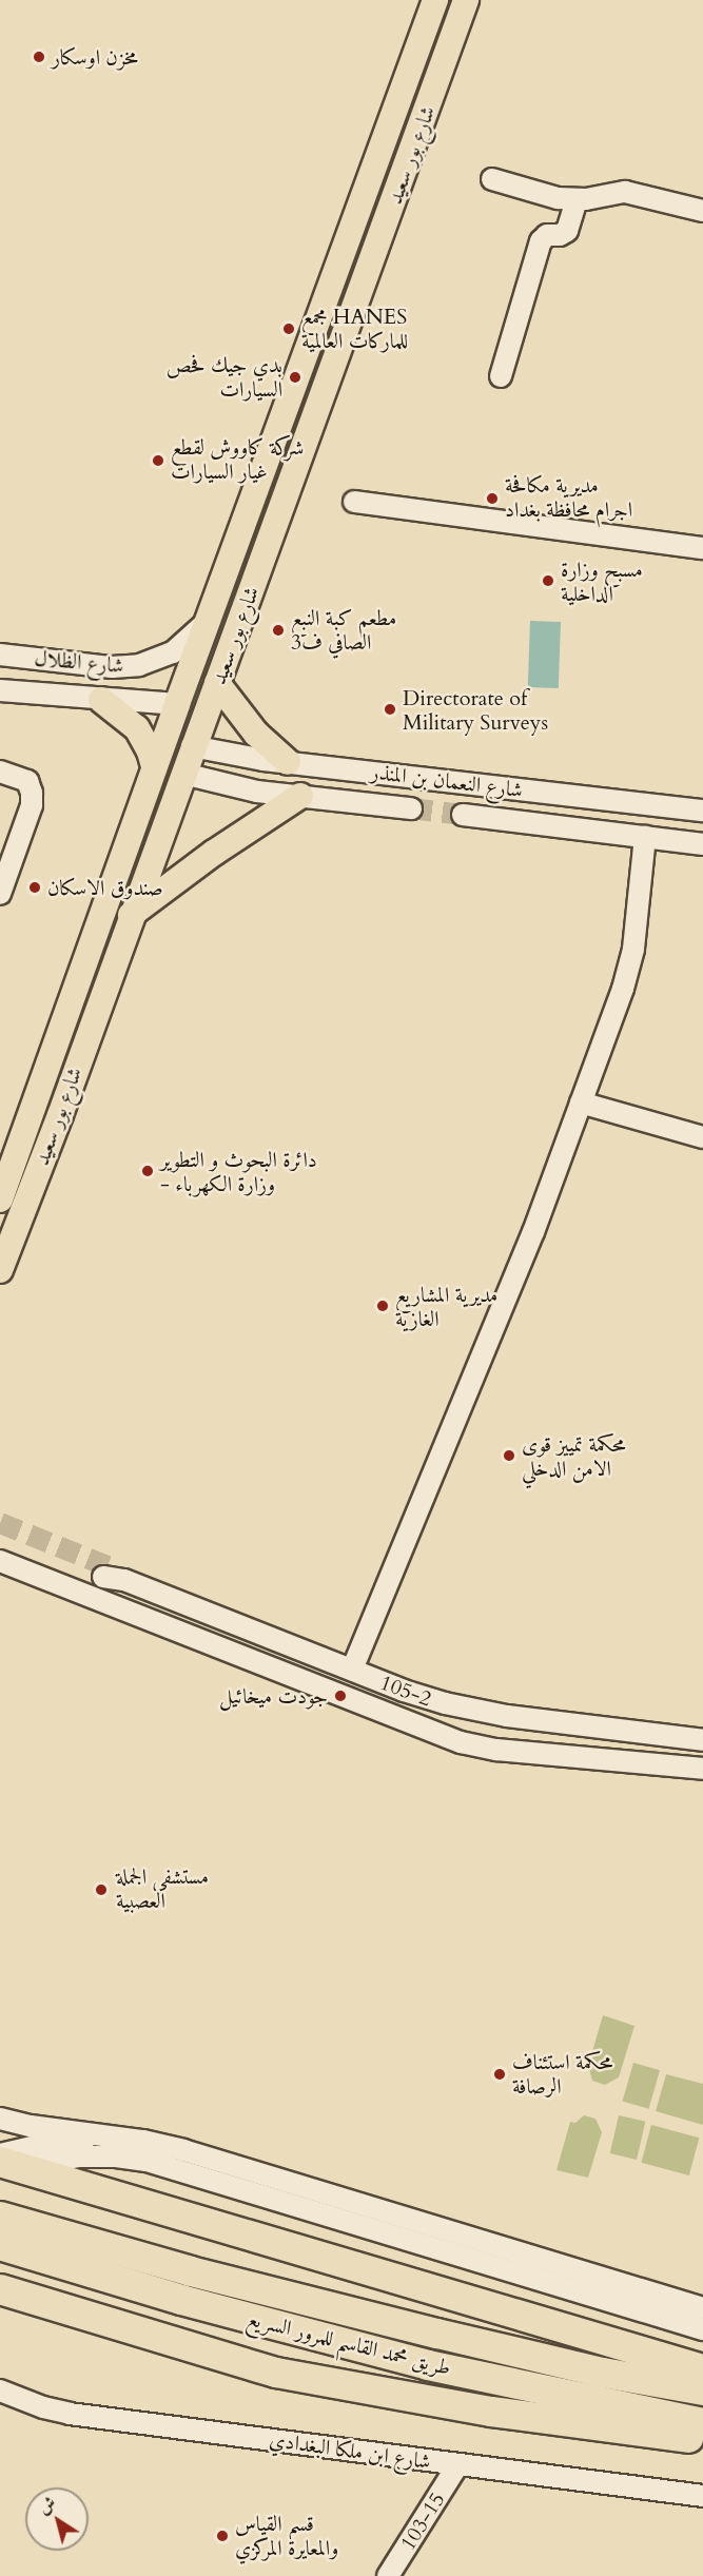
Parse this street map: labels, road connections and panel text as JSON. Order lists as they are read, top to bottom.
{
  "streets": {
    "highway": ["طريق محمد القاسم للمرور السريع"],
    "main road": ["شارع بور سعيد"],
    "street": [
      "شارع الظلال",
      "شارع النعمان بن المنذر",
      "105-2",
      "شارع ابن ملكا البغدادي",
      "103-15"
    ]
  },
  "crossings": [
    ["شارع بور سعيد", "شارع الظلال"],
    ["شارع بور سعيد", "شارع النعمان بن المنذر"],
    ["شارع ابن ملكا البغدادي", "103-15"]
  ],
  "places": [
    "مخزن اوسكار",
    "مجمع HANES للماركات العالمية",
    "بدي جيك فحص السيارات",
    "شركة كاووش لقطع غيار السيارات",
    "مديرية مكافحة اجرام محافظة بغداد",
    "مسبح وزارة الداخلية",
    "مطعم كبة النبع الصافي ف3",
    "Directorate of Military Surveys",
    "صندوق الاسكان",
    "دائرة البحوث و التطوير - وزارة الكهرباء",
    "مديرية المشاريع الغازية",
    "محكمة تمييز قوى الامن الدخلي",
    "جودت ميخائيل",
    "مستشفى الجملة العصبية",
    "محكمة استئناف الرصافة",
    "قسم القياس والمعايرة المركزي"
  ],
  "north": "top left"
}
